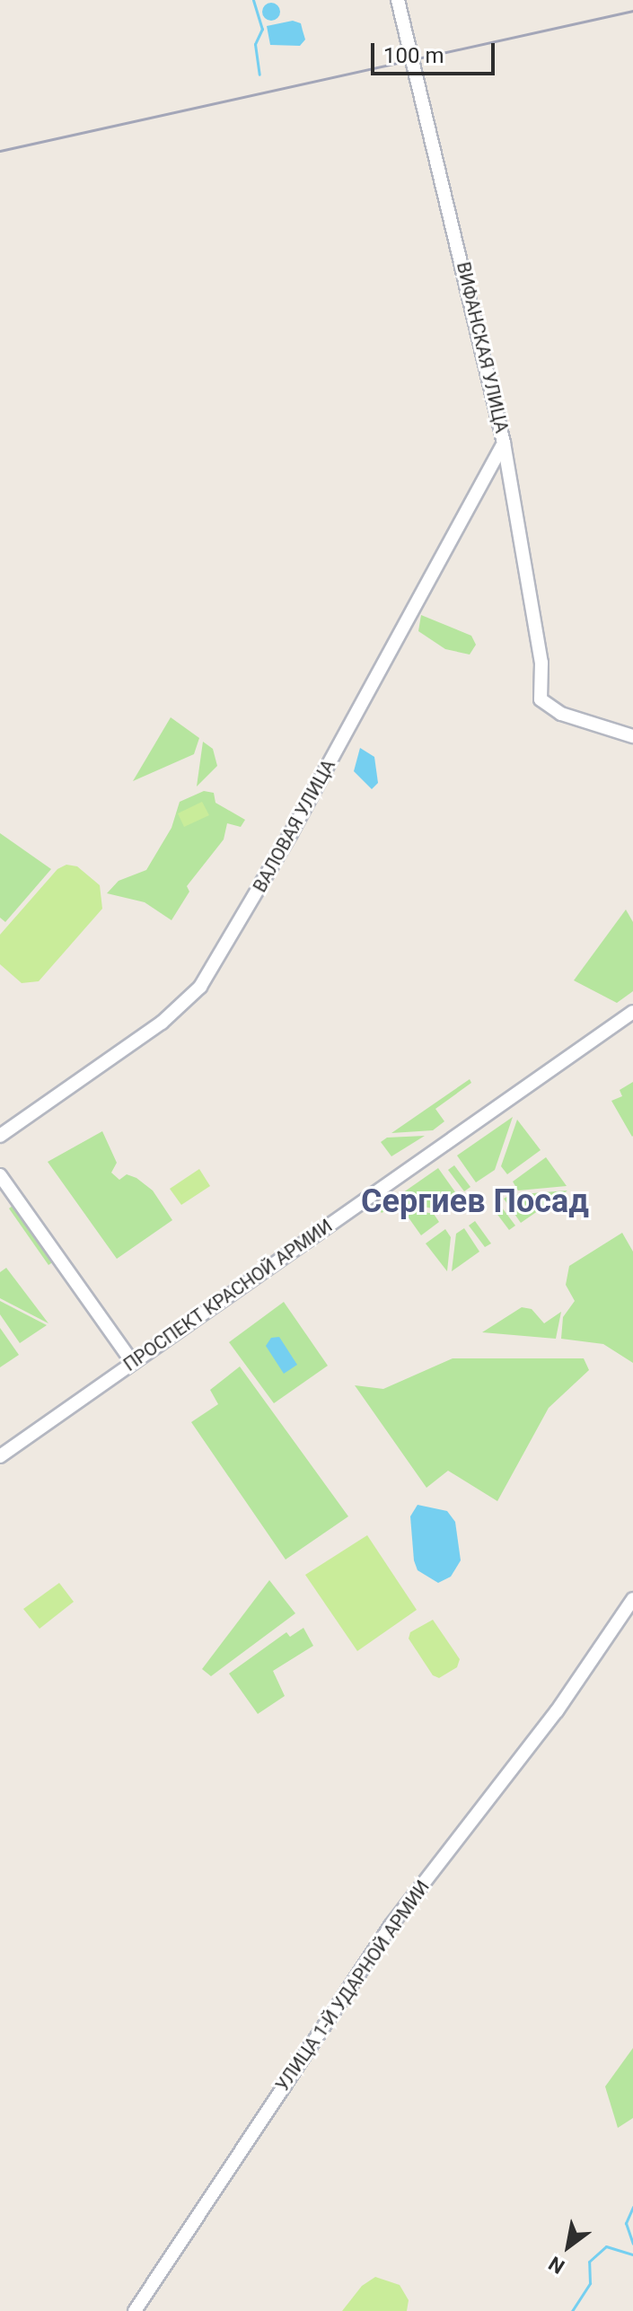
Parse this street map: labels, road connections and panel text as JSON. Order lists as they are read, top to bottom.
{
  "streets": {
    "main road": [
      "ВИФАНСКАЯ УЛИЦА",
      "ВАЛОВАЯ УЛИЦА",
      "ПРОСПЕКТ КРАСНОЙ АРМИИ",
      "УЛИЦА 1-Й УДАРНОЙ АРМИИ"
    ]
  },
  "crossings": [
    ["ВИФАНСКАЯ УЛИЦА", "ВАЛОВАЯ УЛИЦА"]
  ],
  "districts": ["Сергиев Посад"],
  "scale_bar": "100 m",
  "north": "bottom left"
}
